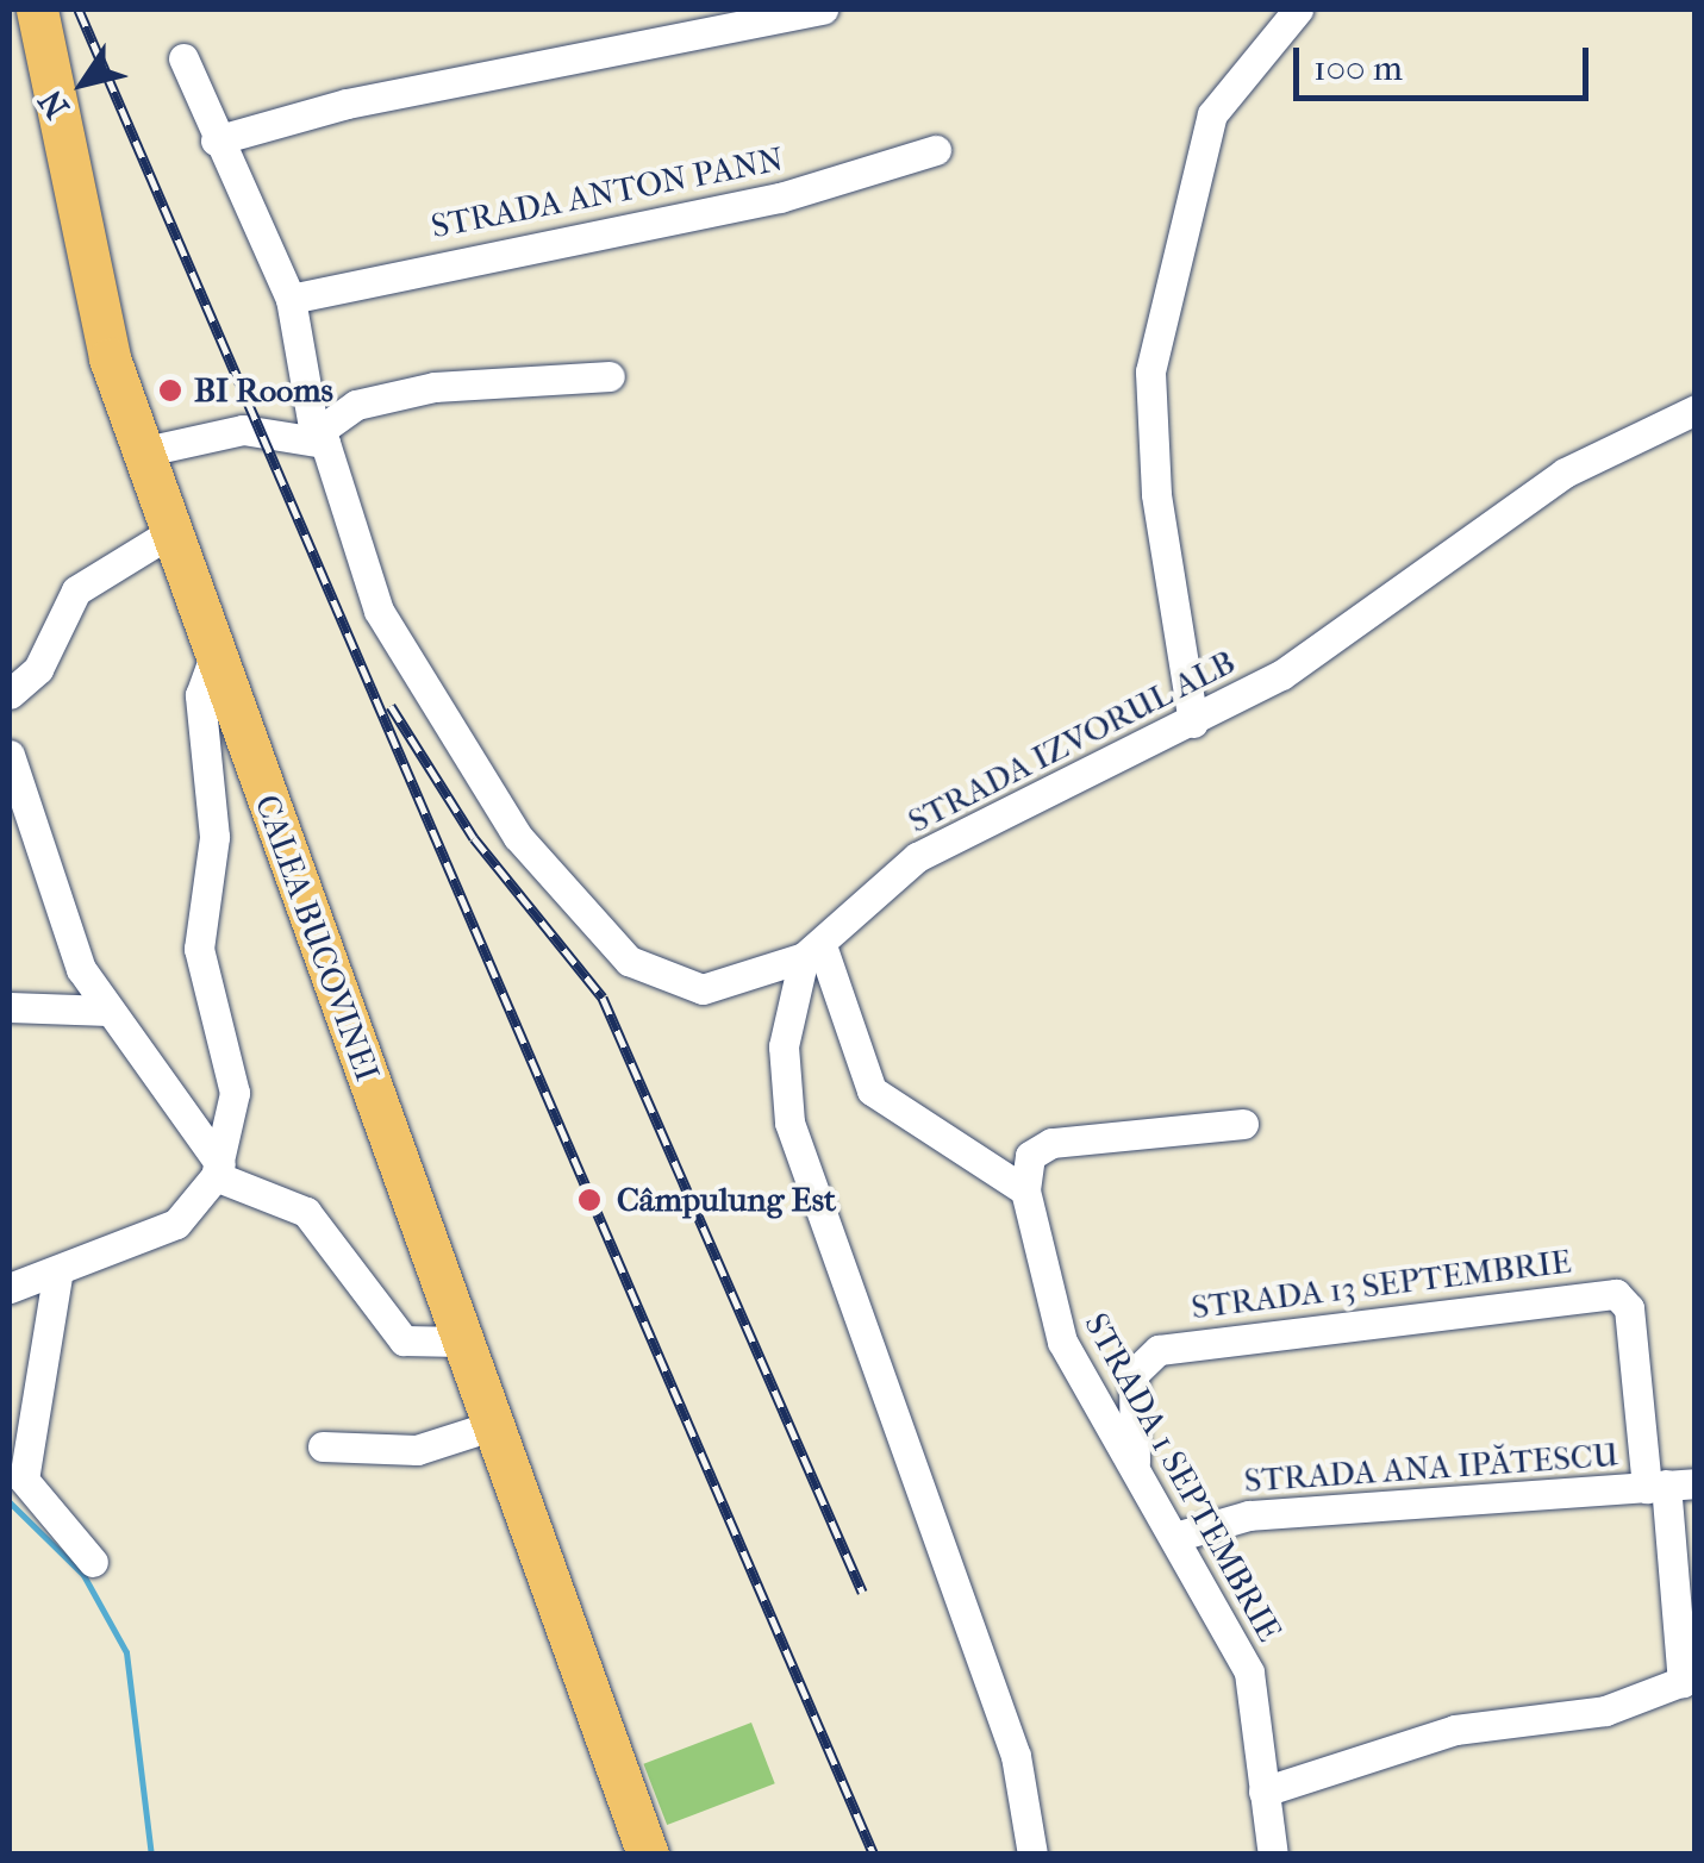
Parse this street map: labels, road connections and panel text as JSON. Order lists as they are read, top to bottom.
{
  "streets": {
    "highway": ["CALEA BUCOVINEI"],
    "street": [
      "STRADA ANTON PANN",
      "STRADA IZVORUL ALB",
      "STRADA 13 SEPTEMBRIE",
      "STRADA ANA IPĂTESCU",
      "STRADA 1 SEPTEMBRIE"
    ]
  },
  "crossings": [
    ["STRADA 13 SEPTEMBRIE", "STRADA ANA IPĂTESCU"],
    ["STRADA 13 SEPTEMBRIE", "STRADA 1 SEPTEMBRIE"],
    ["STRADA ANA IPĂTESCU", "STRADA 1 SEPTEMBRIE"]
  ],
  "places": ["BI Rooms", "Câmpulung Est"],
  "scale_bar": "100 m",
  "north": "bottom left"
}
